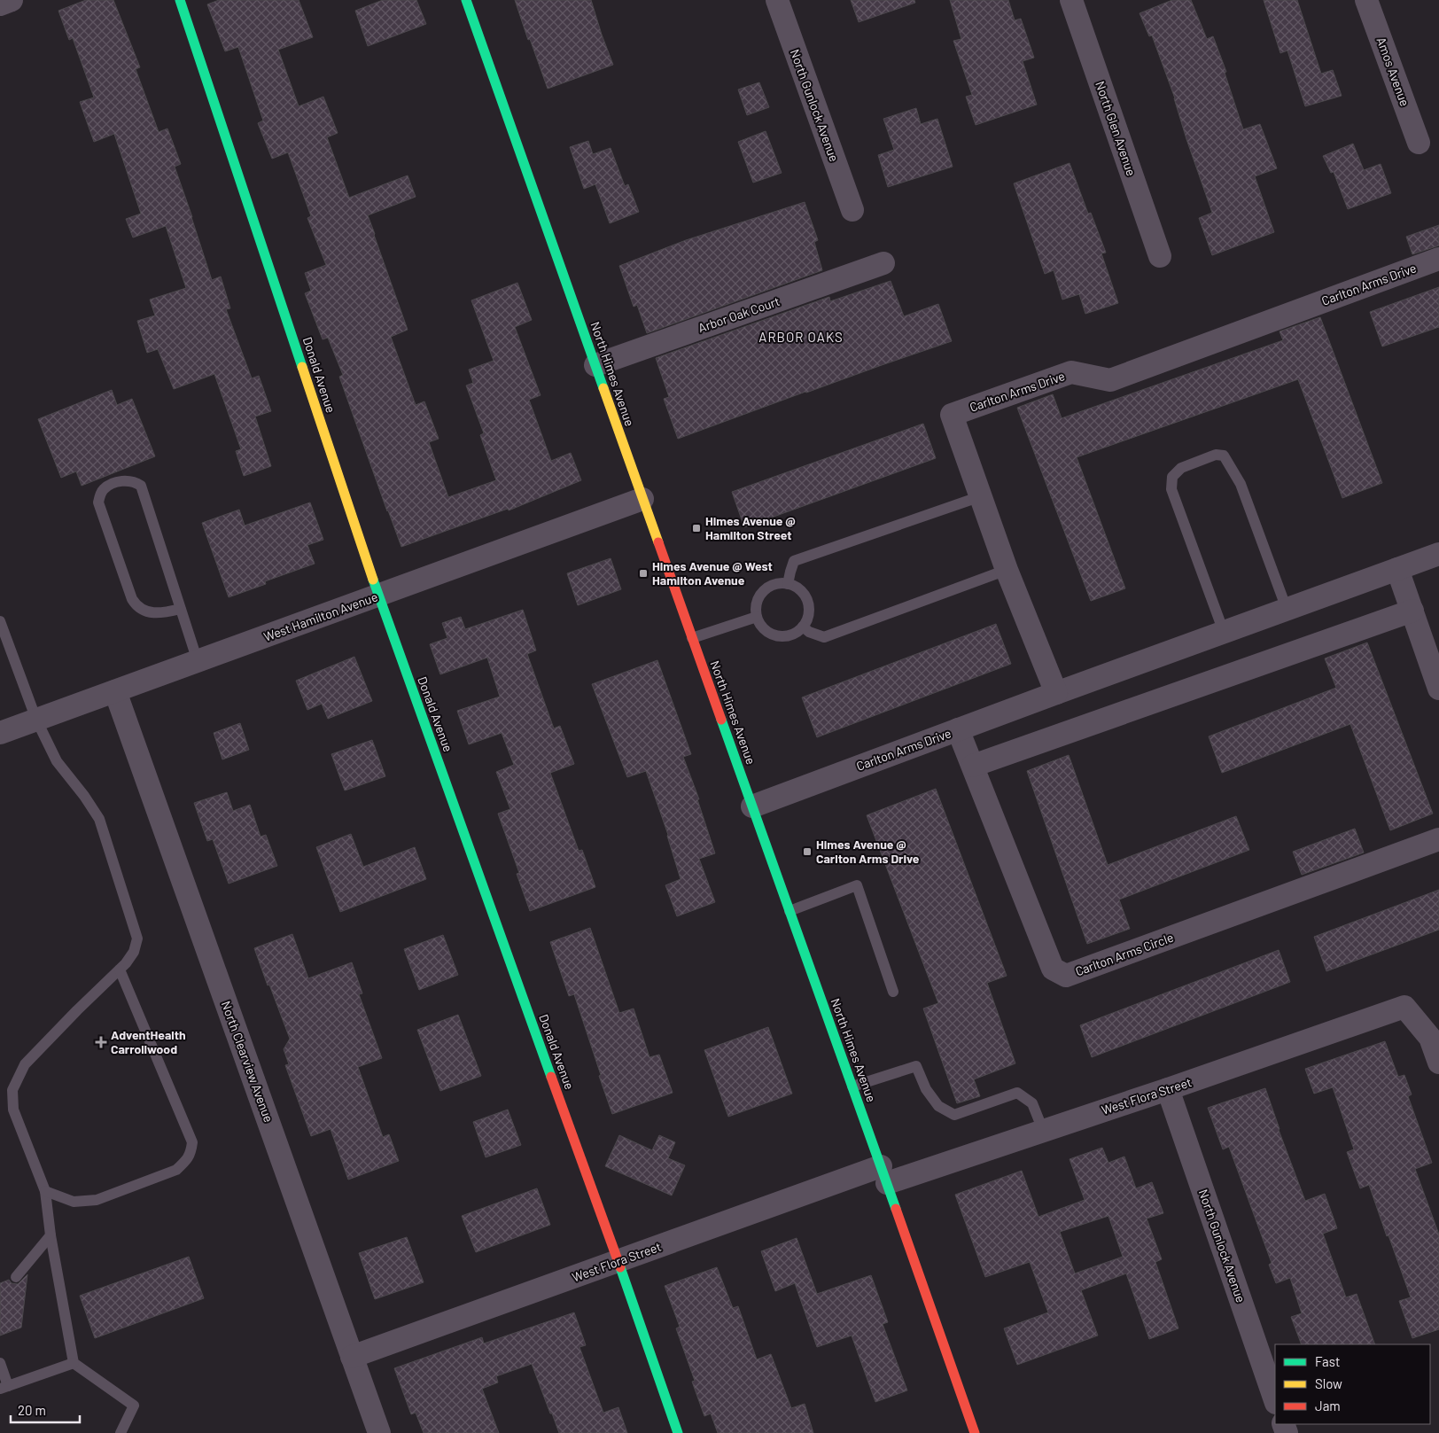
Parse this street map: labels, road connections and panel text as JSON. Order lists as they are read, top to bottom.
{
  "streets": {
    "street": [
      "Amos Avenue",
      "North Gunlock Avenue",
      "North Glen Avenue",
      "Carlton Arms Drive",
      "Arbor Oak Court",
      "North Himes Avenue",
      "Donald Avenue",
      "West Hamilton Avenue",
      "Carlton Arms Circle",
      "North Clearview Avenue",
      "West Flora Street"
    ]
  },
  "crossings": [
    ["North Gunlock Avenue", "West Flora Street"],
    ["Carlton Arms Drive", "North Himes Avenue"],
    ["Carlton Arms Drive", "Carlton Arms Circle"],
    ["Arbor Oak Court", "North Himes Avenue"],
    ["North Himes Avenue", "West Hamilton Avenue"],
    ["North Himes Avenue", "West Flora Street"],
    ["Donald Avenue", "West Hamilton Avenue"],
    ["Donald Avenue", "West Flora Street"],
    ["West Hamilton Avenue", "North Clearview Avenue"],
    ["North Clearview Avenue", "West Flora Street"]
  ],
  "districts": ["ARBOR OAKS"],
  "places": {
    "transit": ["Himes Avenue @ Hamilton Street", "Himes Avenue @ West Hamilton Avenue", "Himes Avenue @ Carlton Arms Drive"],
    "health": ["AdventHealth Carrollwood"]
  },
  "legend": ["Fast", "Slow", "Jam"],
  "scale_bar": "20 m"
}
